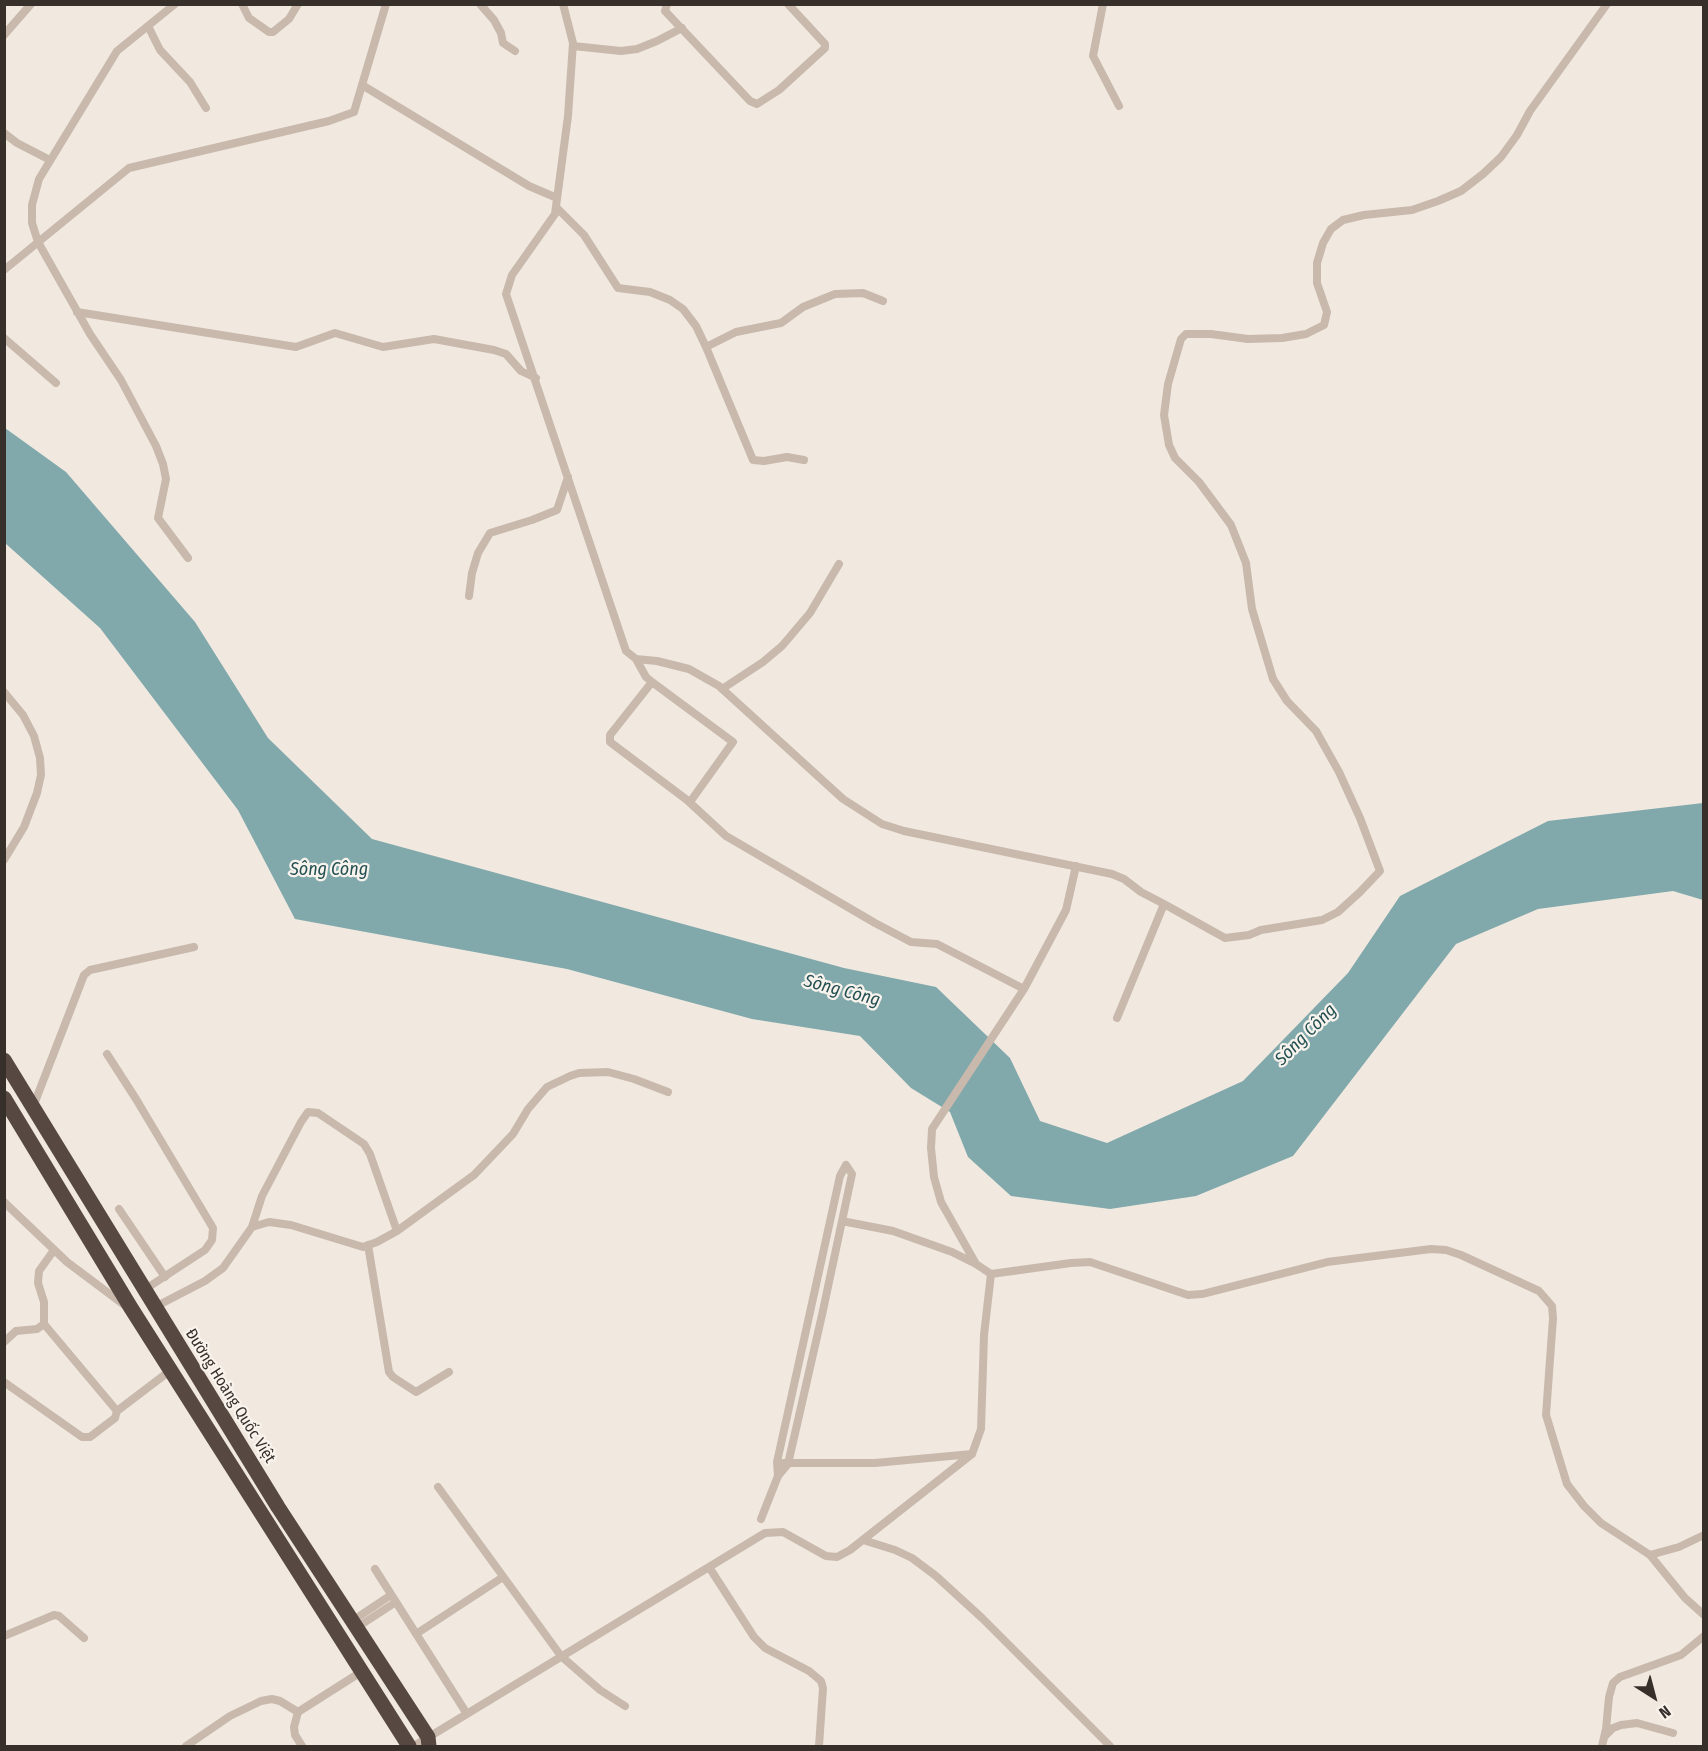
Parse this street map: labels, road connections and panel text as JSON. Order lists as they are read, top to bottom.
{
  "streets": {
    "highway": ["Đường Hoàng Quốc Việt"]
  },
  "water": ["Sông Công"],
  "north": "bottom right"
}
